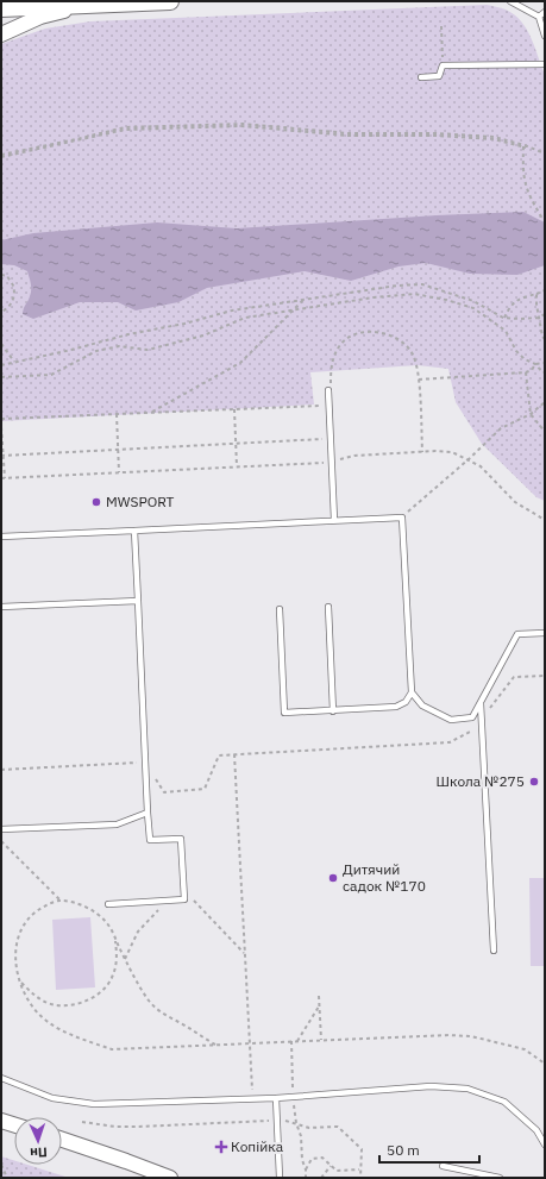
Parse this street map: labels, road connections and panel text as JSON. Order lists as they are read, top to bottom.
{
  "places": {
    "other": ["MWSPORT", "Школа №275", "Дитячий садок №170"],
    "health": ["Копійка"]
  },
  "scale_bar": "50 m",
  "north": "bottom"
}
